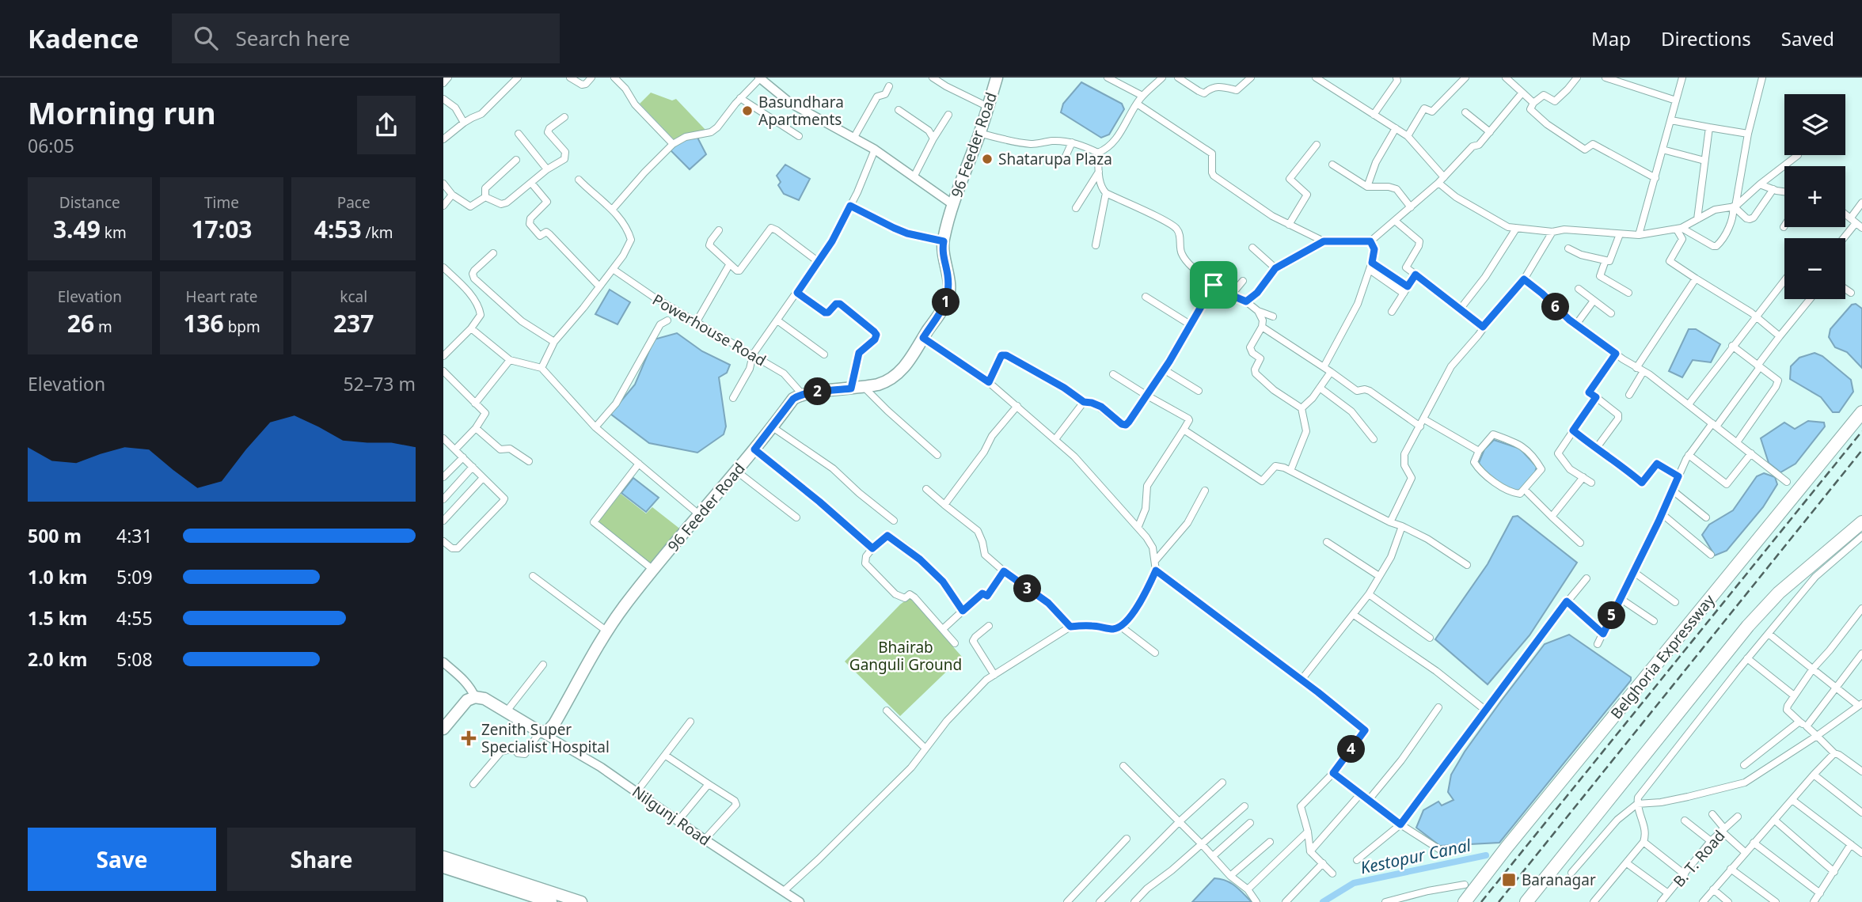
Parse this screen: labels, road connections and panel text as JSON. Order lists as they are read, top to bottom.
{
  "streets": {
    "highway": ["Belghoria Expressway"],
    "main road": ["96 Feeder Road"],
    "street": ["Powerhouse Road", "Nilgunj Road", "B. T. Road"]
  },
  "crossings": [
    ["96 Feeder Road", "Powerhouse Road"],
    ["96 Feeder Road", "Nilgunj Road"]
  ],
  "water": ["Kestopur Canal"],
  "parks": ["Bhairab Ganguli Ground"],
  "places": {
    "other": ["Basundhara Apartments", "Shatarupa Plaza"],
    "health": ["Zenith Super Specialist Hospital"],
    "transit": ["Baranagar"]
  },
  "page": {
    "header": "Kadence",
    "search": "Search here",
    "nav": ["Map", "Directions", "Saved"],
    "heading": ["Morning run", "06:05"],
    "map_buttons": ["+", "−"],
    "stats": [
      ["Distance", "3.49 km"],
      ["Time", "17:03"],
      ["Pace", "4:53 /km"],
      ["Elevation", "26 m"],
      ["Heart rate", "136 bpm"],
      ["kcal", "237"]
    ],
    "pins": [
      "1",
      "6",
      "2",
      "3",
      "5",
      "4"
    ],
    "chart": ["Elevation", "52–73 m"],
    "list": [
      {
        "name": "500 m",
        "note": "4:31"
      },
      {
        "name": "1.0 km",
        "note": "5:09"
      },
      {
        "name": "1.5 km",
        "note": "4:55"
      },
      {
        "name": "2.0 km",
        "note": "5:08"
      }
    ],
    "buttons": ["Save", "Share"]
  }
}
